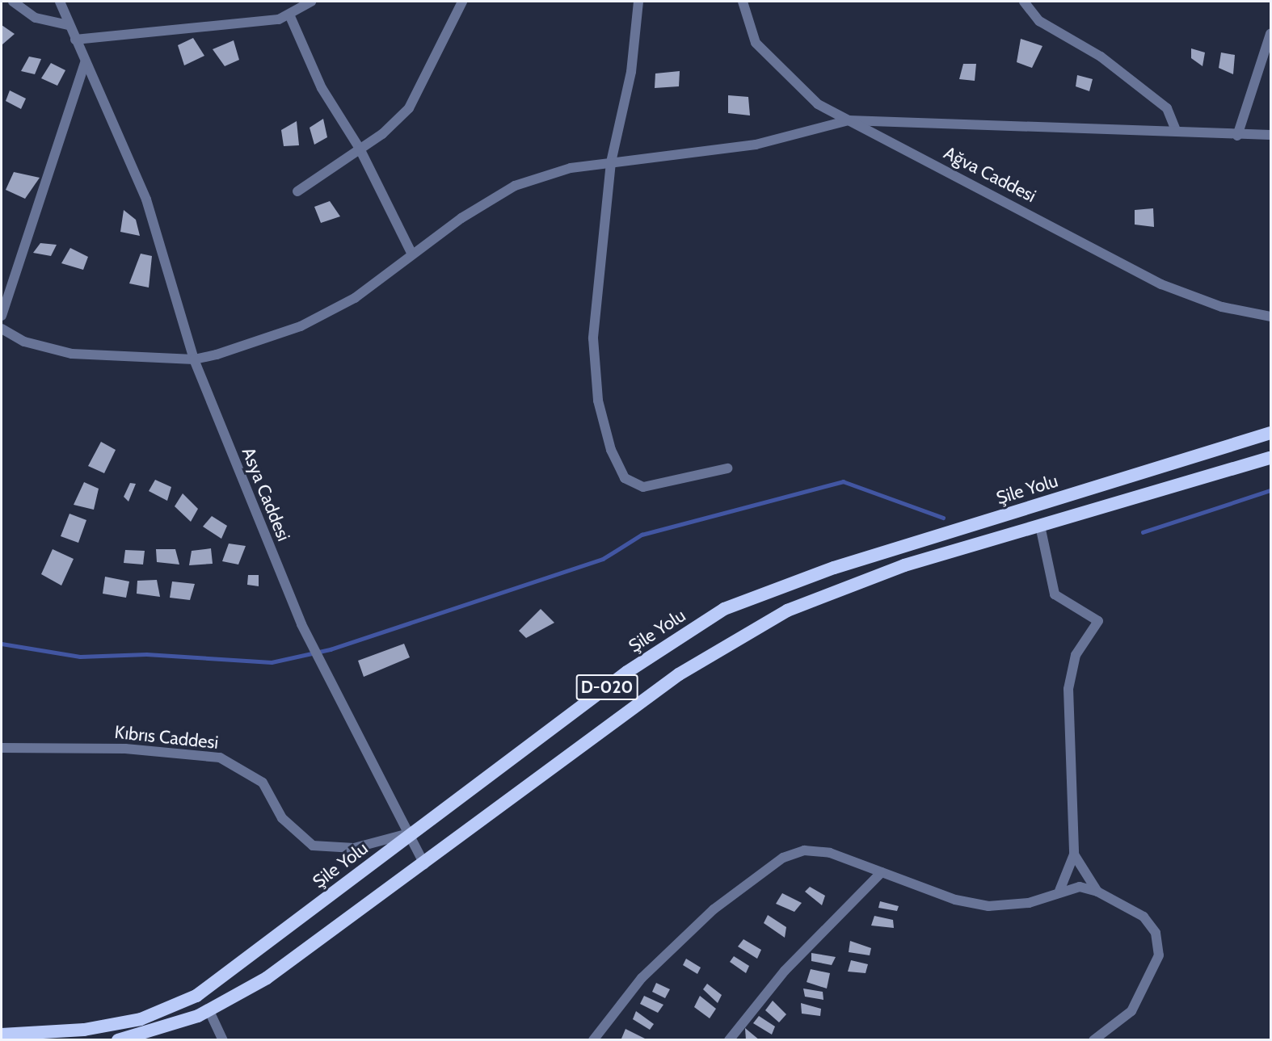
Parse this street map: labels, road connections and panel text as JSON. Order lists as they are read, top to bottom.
{
  "streets": {
    "highway": ["Şile Yolu", "D-020"],
    "street": ["Ağva Caddesi", "Asya Caddesi", "Kıbrıs Caddesi"]
  },
  "crossings": [
    ["Şile Yolu", "Asya Caddesi"],
    ["Şile Yolu", "Kıbrıs Caddesi"],
    ["Asya Caddesi", "Kıbrıs Caddesi"]
  ]
}
